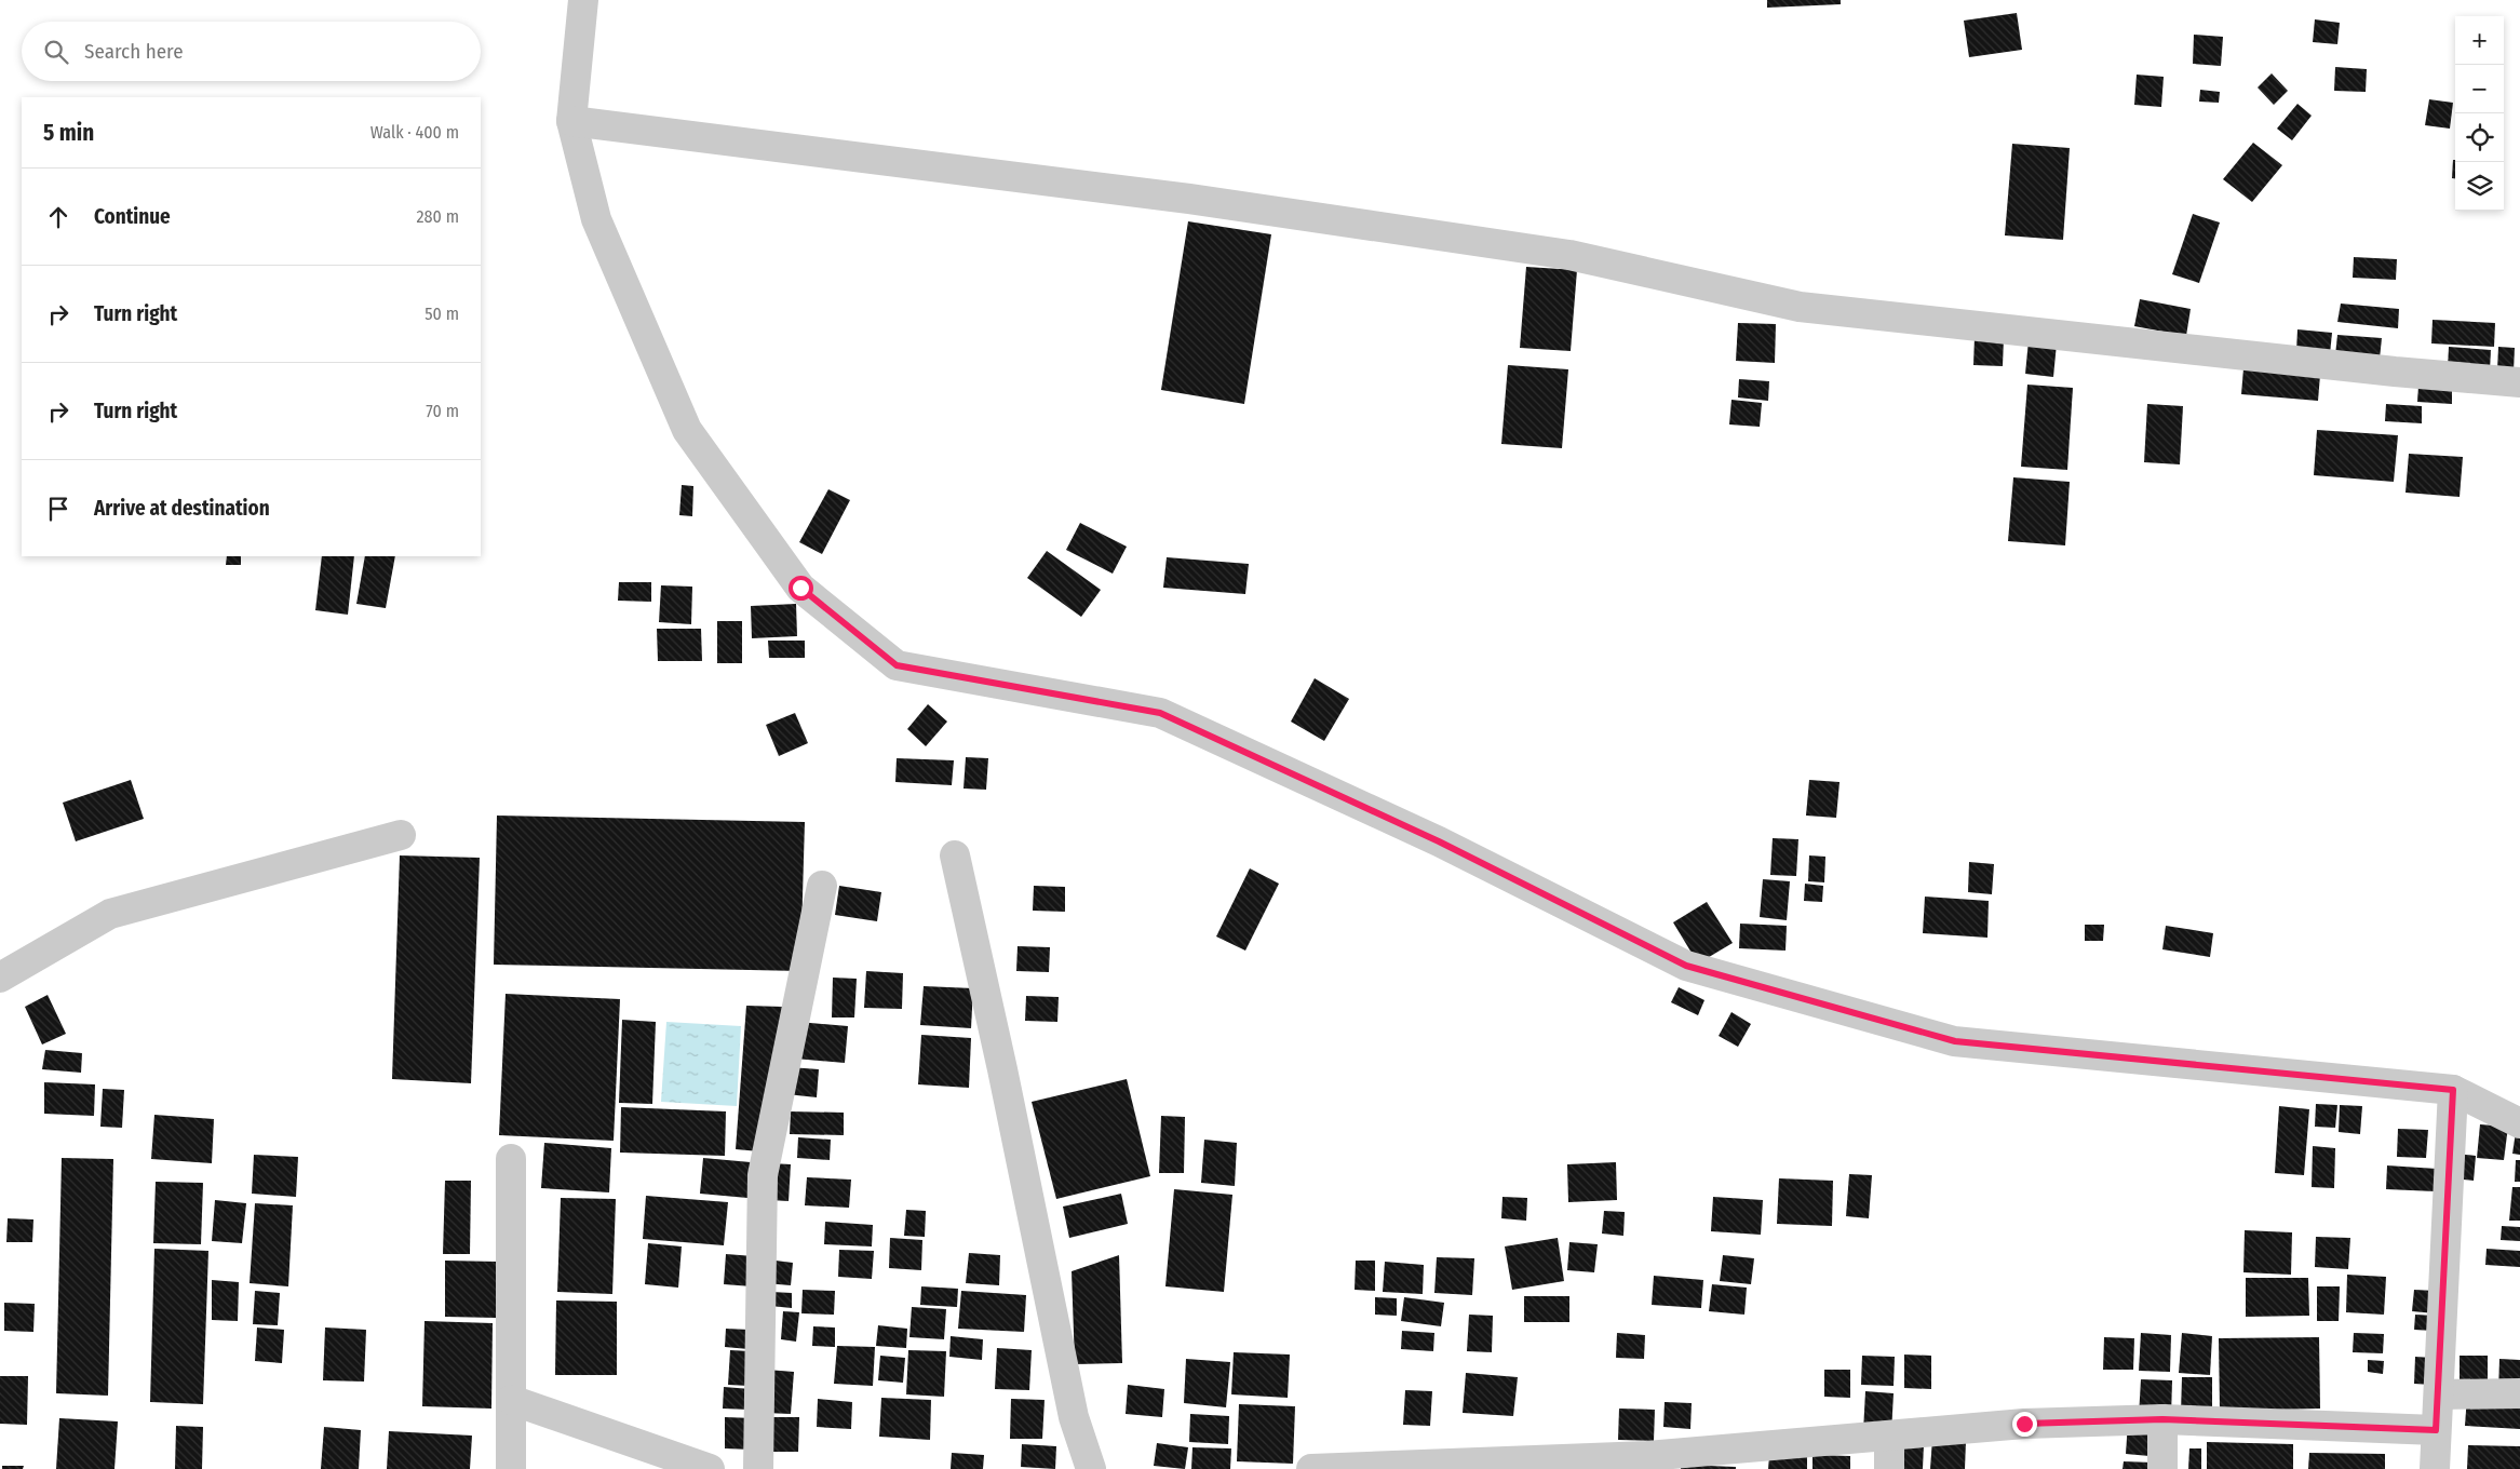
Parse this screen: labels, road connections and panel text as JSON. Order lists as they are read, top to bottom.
{
  "page": {
    "map_buttons": ["+", "−"],
    "search": "Search here",
    "heading": ["5 min", "Walk · 400 m"],
    "list": [
      ["Continue", "280 m"],
      ["Turn right", "50 m"],
      ["Turn right", "70 m"],
      "Arrive at destination"
    ]
  }
}
